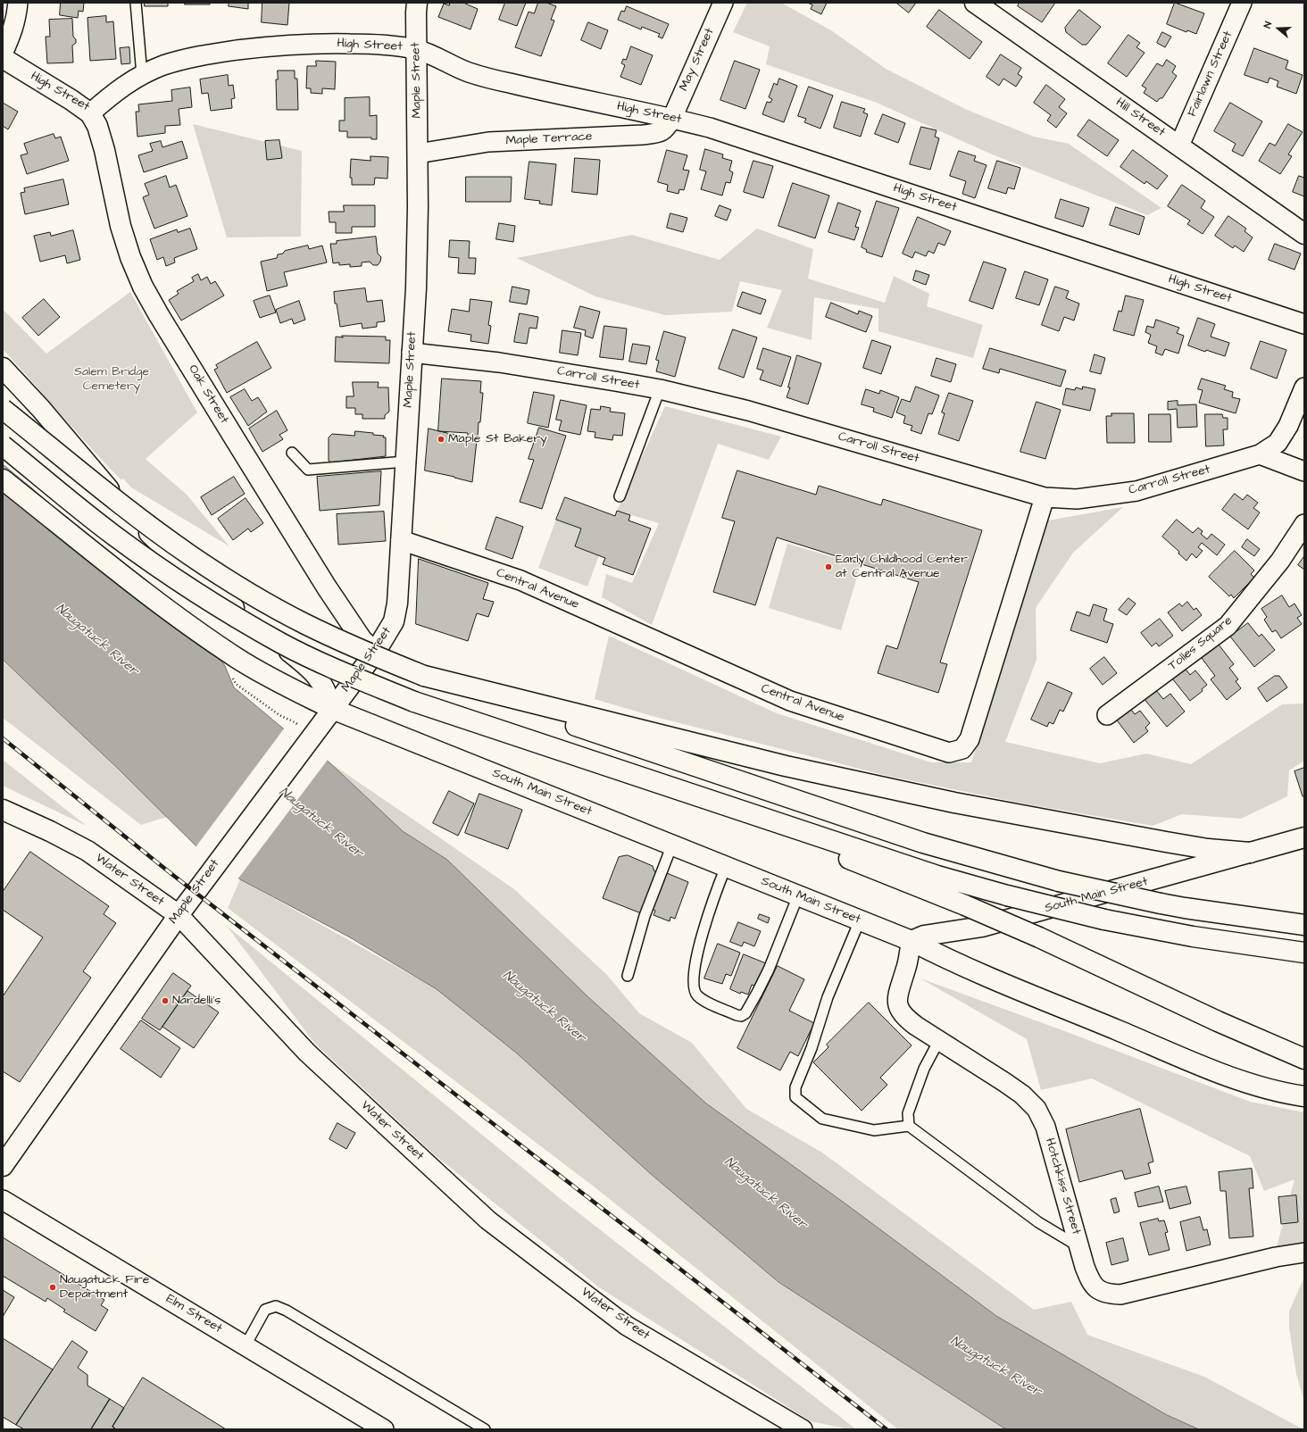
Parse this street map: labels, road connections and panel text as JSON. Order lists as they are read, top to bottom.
{
  "streets": {
    "main road": [
      "High Street",
      "Maple Street",
      "Hill Street",
      "Oak Street",
      "South Main Street",
      "Water Street"
    ],
    "street": [
      "May Street",
      "Fairlawn Street",
      "Maple Terrace",
      "Carroll Street",
      "Central Avenue",
      "Tolles Square",
      "Hotchkiss Street",
      "Elm Street"
    ]
  },
  "crossings": [
    ["High Street", "May Street"],
    ["High Street", "Maple Street"],
    ["High Street", "Maple Terrace"],
    ["High Street", "Oak Street"],
    ["May Street", "Maple Terrace"],
    ["Fairlawn Street", "Hill Street"],
    ["Maple Street", "Maple Terrace"],
    ["Maple Street", "Carroll Street"],
    ["Maple Street", "Oak Street"],
    ["Maple Street", "Central Avenue"],
    ["Maple Street", "South Main Street"],
    ["Maple Street", "Water Street"],
    ["Carroll Street", "Central Avenue"],
    ["South Main Street", "Hotchkiss Street"]
  ],
  "water": ["Naugatuck River"],
  "parks": ["Salem Bridge Cemetery"],
  "places": [
    "Maple St Bakery",
    "Early Childhood Center at Central Avenue",
    "Nardelli's",
    "Naugatuck Fire Department"
  ],
  "north": "left"
}
